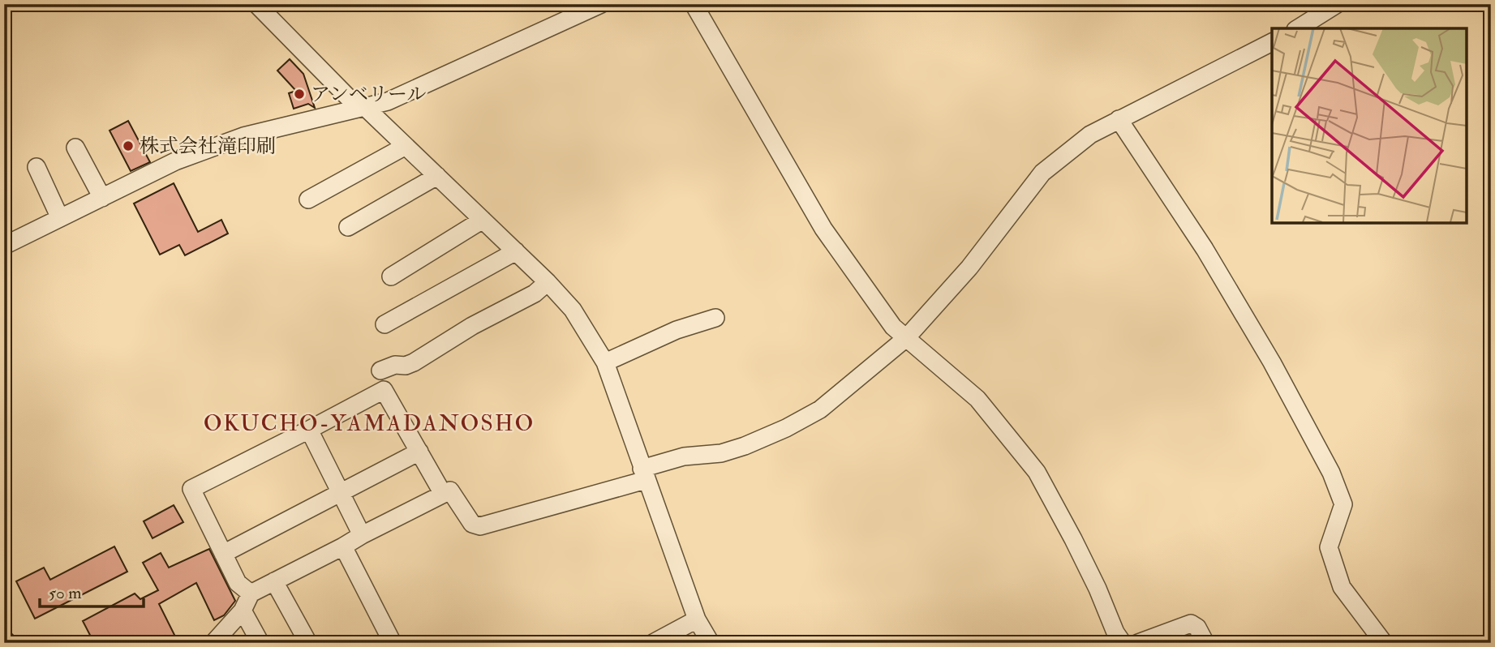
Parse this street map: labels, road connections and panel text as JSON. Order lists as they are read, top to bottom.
{
  "districts": ["OKUCHO-YAMADANOSHO"],
  "places": ["アンベリール", "株式会社滝印刷"],
  "scale_bar": "50 m"
}
